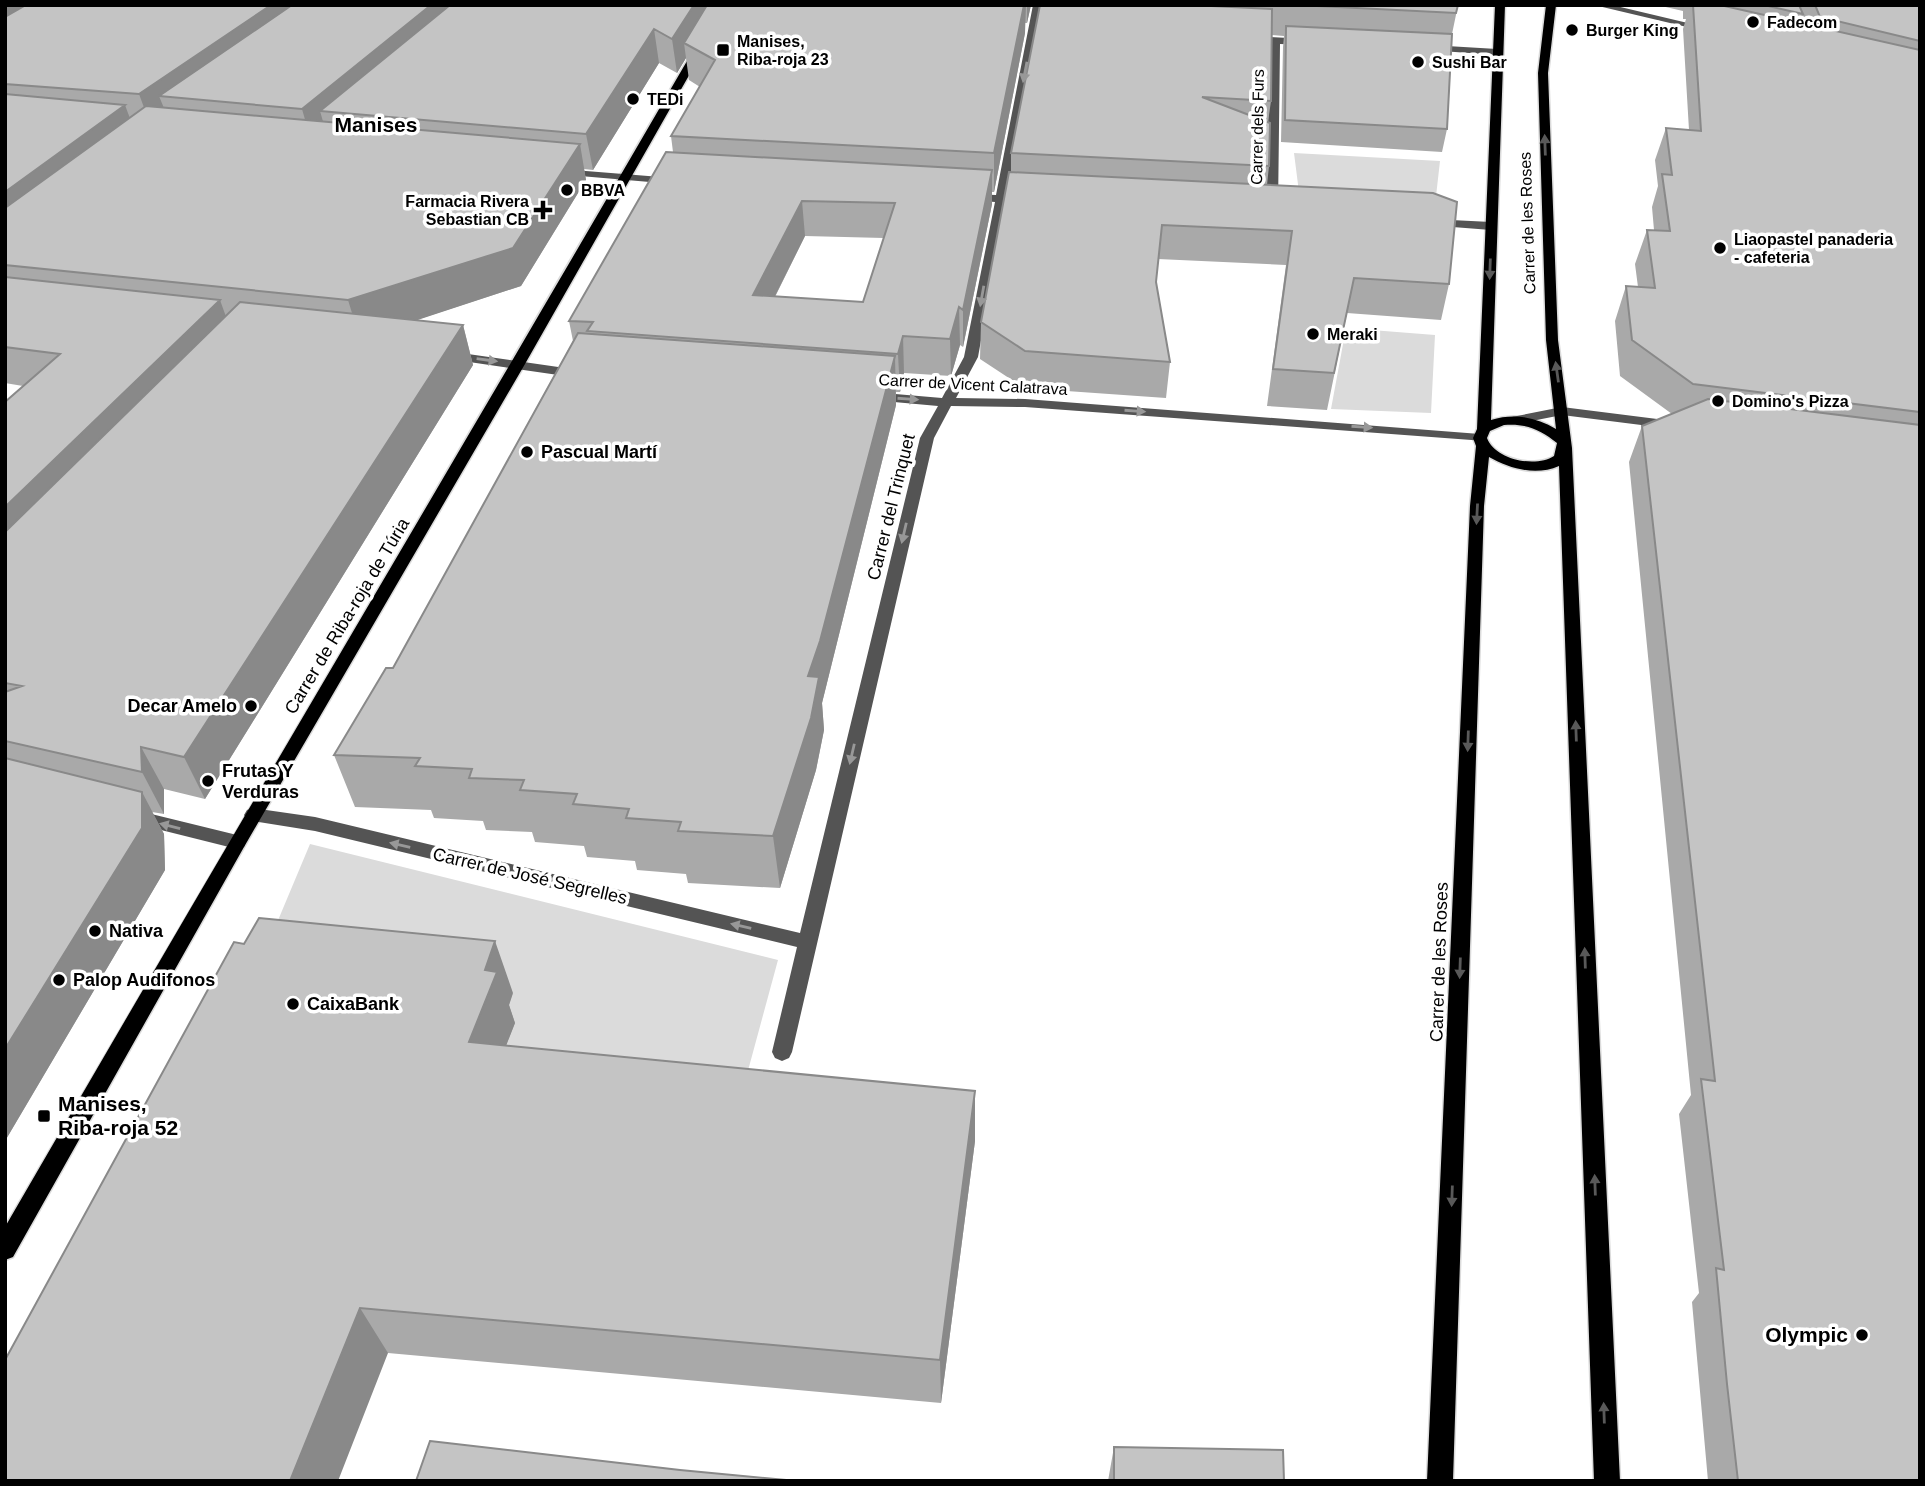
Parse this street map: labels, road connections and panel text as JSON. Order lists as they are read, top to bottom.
{
  "streets": {
    "main road": ["Carrer de les Roses", "Carrer de Riba-roja de Túria"],
    "street": [
      "Carrer dels Furs",
      "Carrer de Vicent Calatrava",
      "Carrer del Trinquet",
      "Carrer de José Segrelles"
    ]
  },
  "crossings": [
    ["Carrer de les Roses", "Carrer de Vicent Calatrava"],
    ["Carrer de Vicent Calatrava", "Carrer del Trinquet"],
    ["Carrer del Trinquet", "Carrer de José Segrelles"],
    ["Carrer de Riba-roja de Túria", "Carrer de José Segrelles"]
  ],
  "one_way": ["Carrer de Vicent Calatrava", "Carrer del Trinquet", "Carrer de José Segrelles"],
  "districts": ["Manises"],
  "places": {
    "other": [
      "Fadecom",
      "Burger King",
      "Sushi Bar",
      "TEDi",
      "BBVA",
      "Liaopastel panaderia - cafeteria",
      "Meraki",
      "Domino's Pizza",
      "Pascual Martí",
      "Decar Amelo",
      "Frutas Y Verduras",
      "Nativa",
      "Palop Audifonos",
      "CaixaBank",
      "Olympic"
    ],
    "transit": ["Manises, Riba-roja 23", "Manises, Riba-roja 52"],
    "health": ["Farmacia Rivera Sebastian CB"]
  }
}
